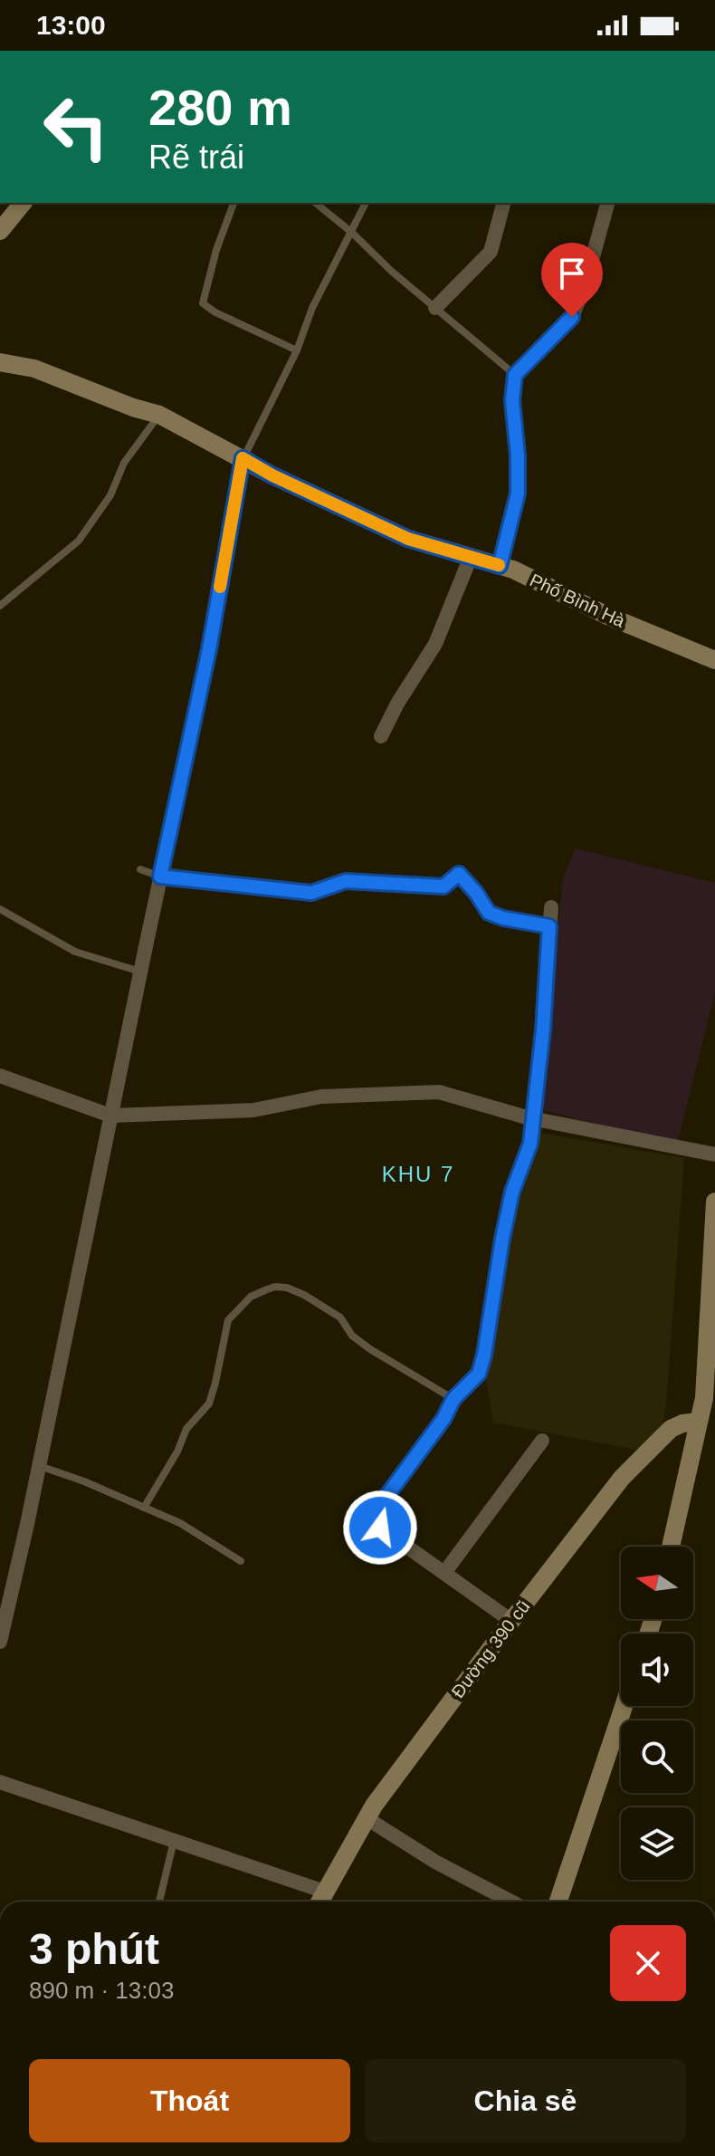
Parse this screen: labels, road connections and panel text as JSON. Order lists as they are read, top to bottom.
{
  "streets": {
    "main road": ["Phố Bình Hà", "Đường 390 cũ"]
  },
  "districts": ["KHU 7"],
  "north": "left",
  "page": {
    "status": "13:00",
    "turn": ["280 m", "Rẽ trái"],
    "heading": ["3 phút", "890 m · 13:03"],
    "buttons": ["Thoát", "Chia sẻ"]
  }
}
